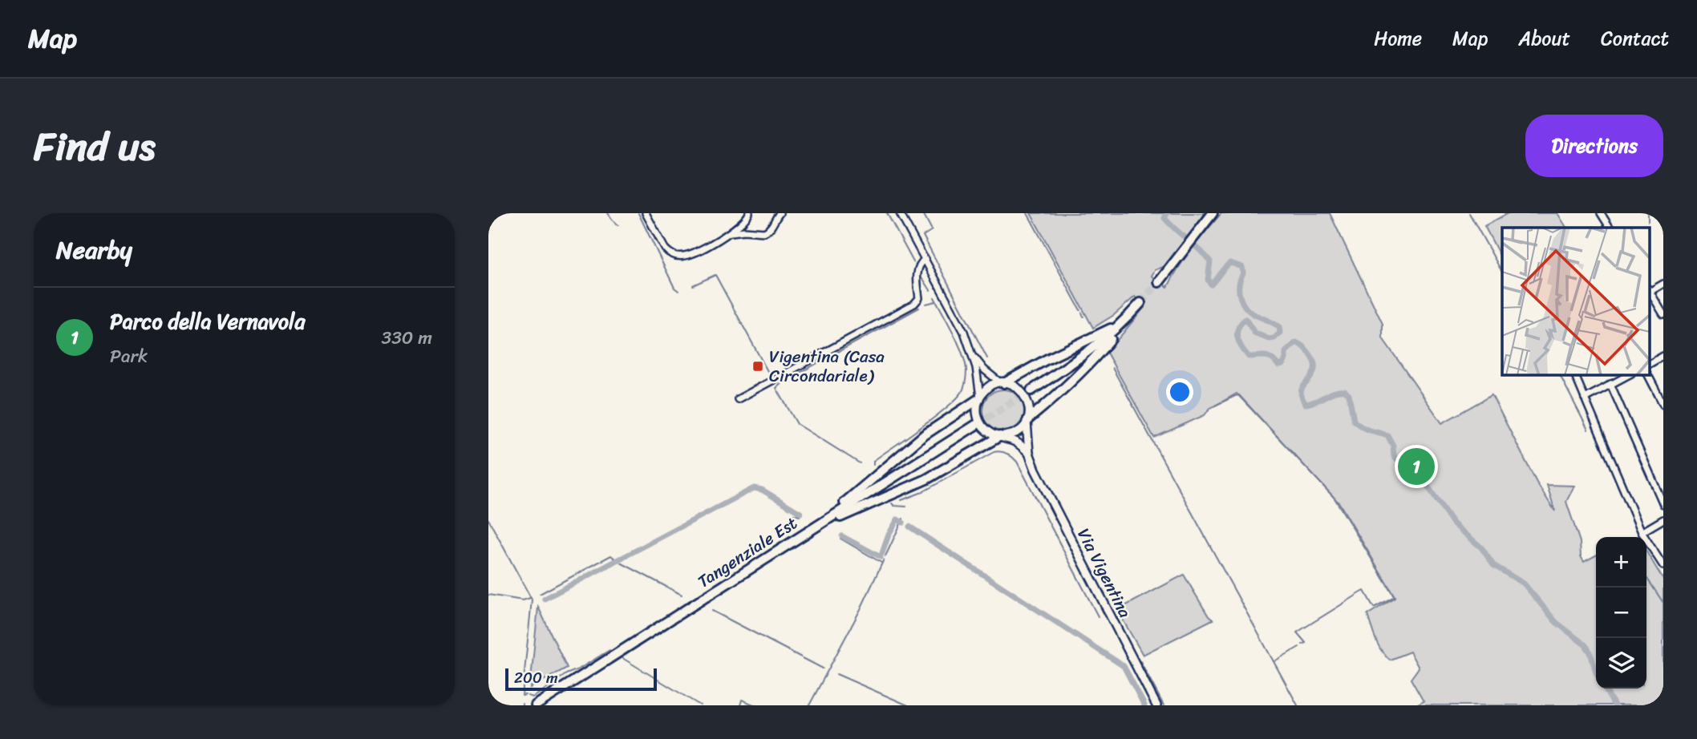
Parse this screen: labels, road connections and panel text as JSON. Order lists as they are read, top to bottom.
{
  "streets": {
    "highway": ["Tangenziale Est"],
    "main road": ["Via Vigentina"]
  },
  "places": {
    "transit": ["Vigentina (Casa Circondariale)"]
  },
  "scale_bar": "200 m",
  "page": {
    "header": "Map",
    "nav": [
      "Home",
      "Map",
      "About",
      "Contact"
    ],
    "title": "Find us",
    "buttons": "Directions",
    "heading": "Nearby",
    "list": [
      {
        "mark": "1",
        "name": "Parco della Vernavola",
        "note": "Park",
        "value": "330 m"
      }
    ],
    "pins": "1",
    "map_buttons": ["+", "−"],
    "scale": "200 m"
  }
}
